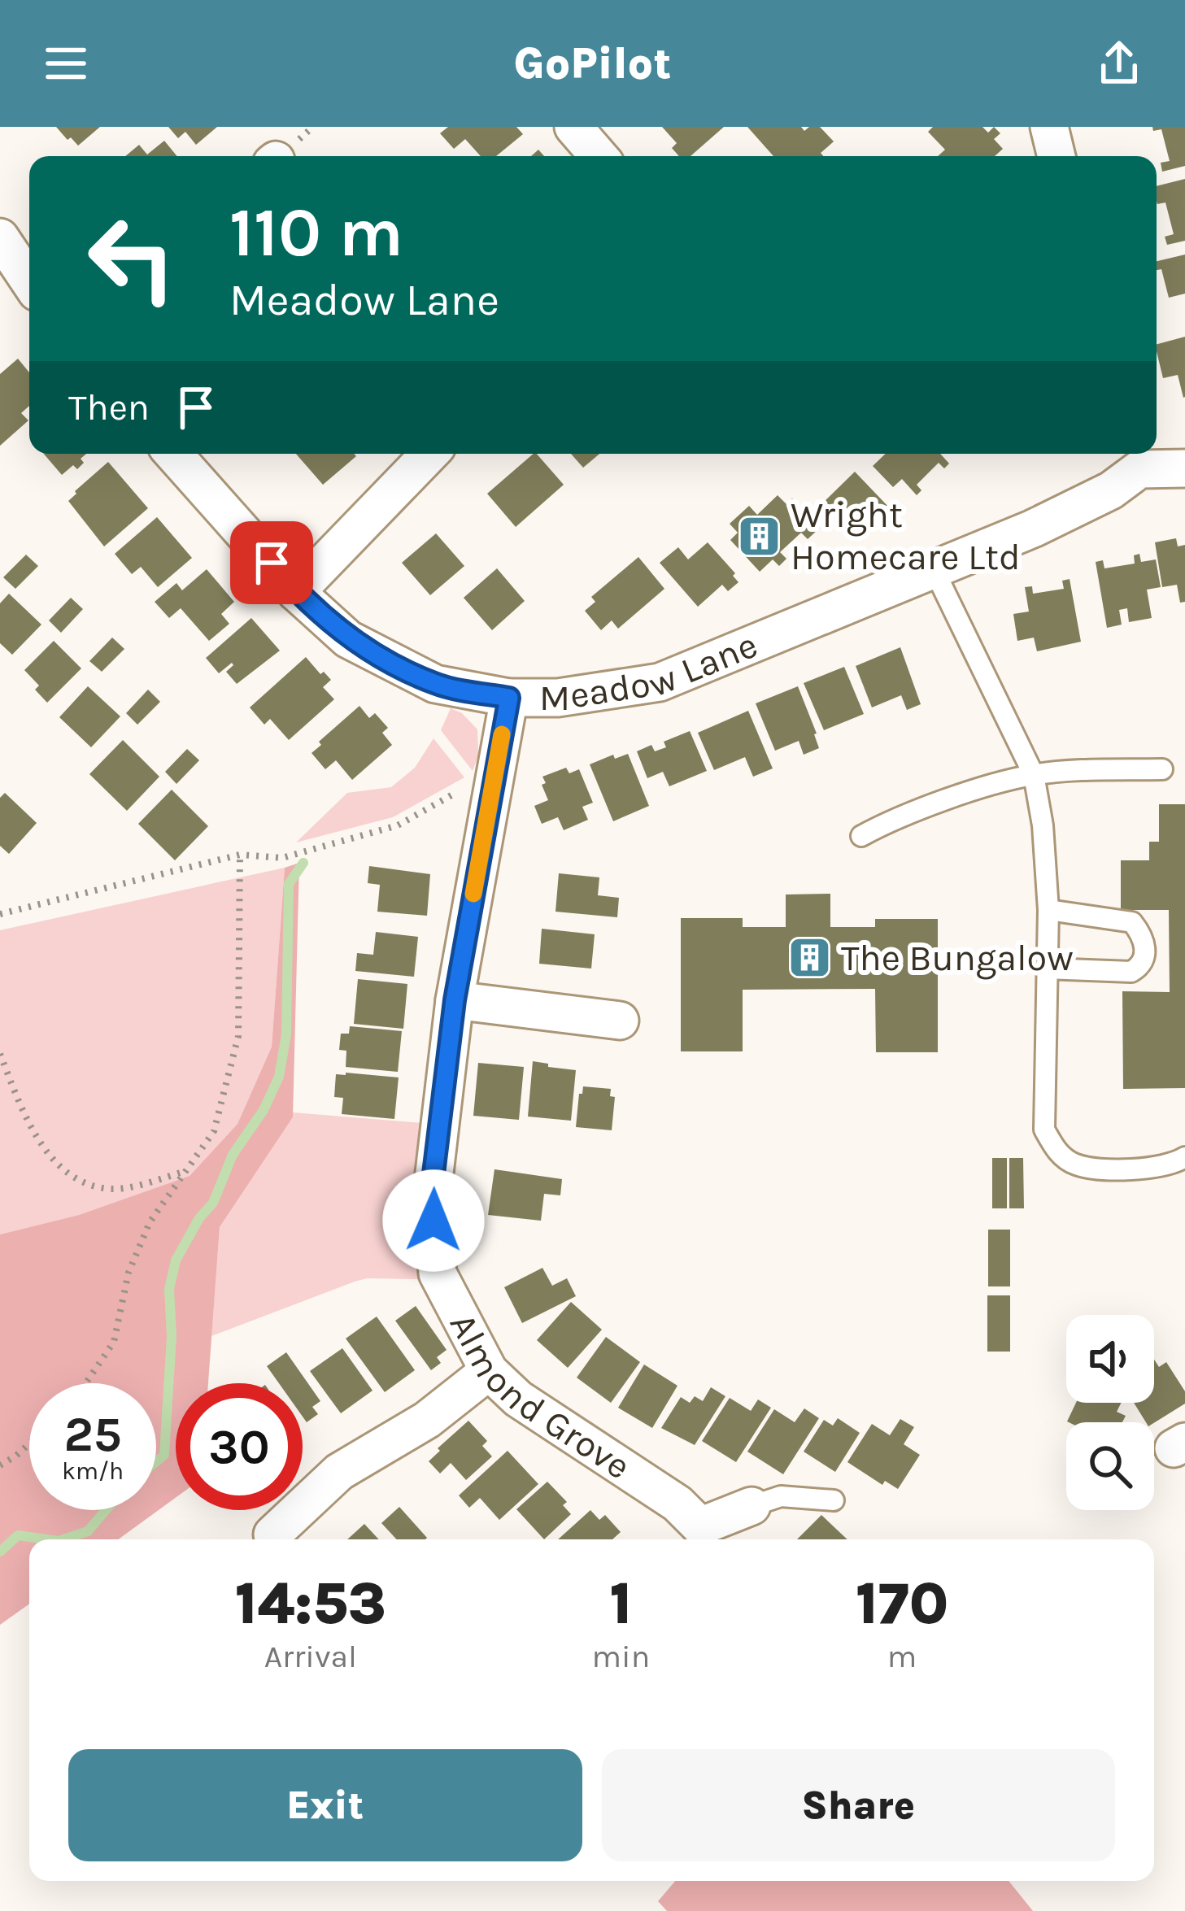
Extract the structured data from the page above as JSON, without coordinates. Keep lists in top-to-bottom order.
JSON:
{
  "streets": {
    "street": ["Meadow Lane", "Almond Grove"]
  },
  "crossings": [
    ["Meadow Lane", "Almond Grove"]
  ],
  "places": {
    "building": ["Wright Homecare Ltd", "The Bungalow"]
  },
  "page": {
    "header": "GoPilot",
    "turn": ["110 m", "Meadow Lane"],
    "then": "Then",
    "speed": "25 km/h",
    "limit": "30",
    "eta": [
      "14:53",
      "Arrival",
      "1",
      "min",
      "170",
      "m"
    ],
    "buttons": ["Exit", "Share"]
  }
}
